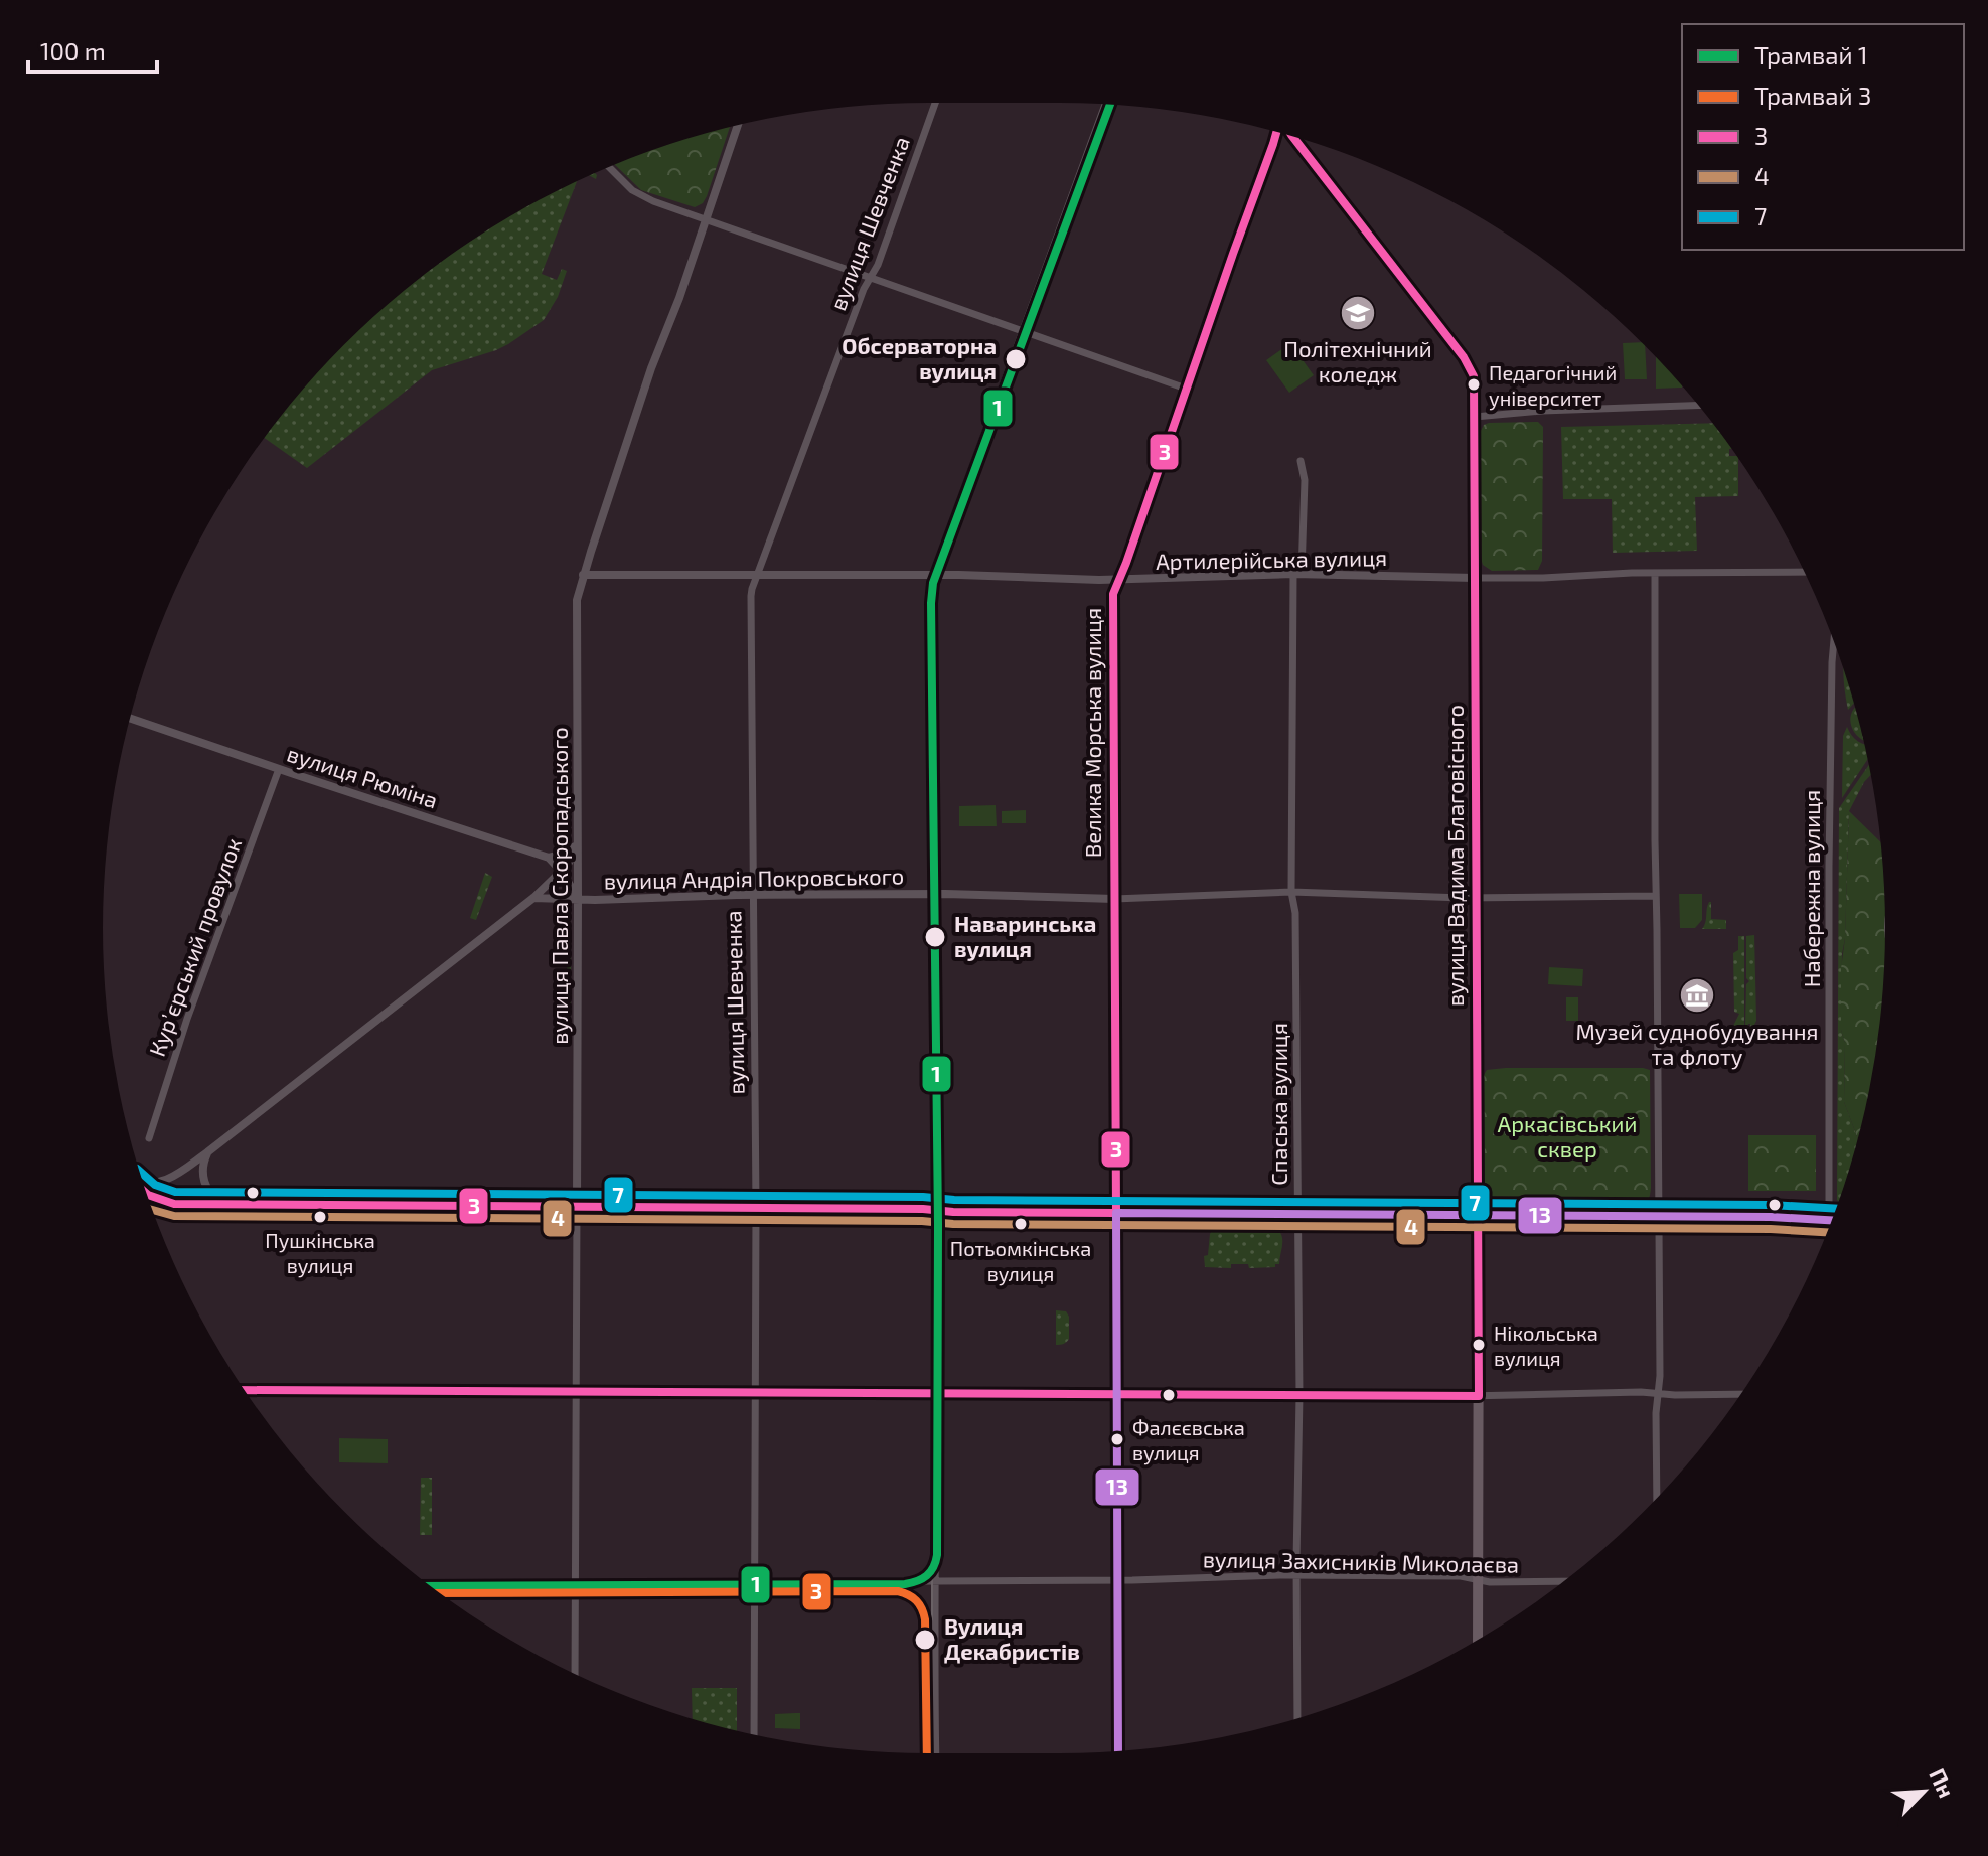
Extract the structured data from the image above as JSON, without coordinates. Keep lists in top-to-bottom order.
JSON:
{
  "streets": {
    "highway": ["Велика Морська вулиця", "вулиця Вадима Благовісного"],
    "street": [
      "вулиця Шевченка",
      "Артилерійська вулиця",
      "вулиця Рюміна",
      "вулиця Андрія Покровського",
      "вулиця Павла Скоропадського",
      "Набережна вулиця",
      "Курʼєрський провулок",
      "Спаська вулиця",
      "вулиця Захисників Миколаєва"
    ]
  },
  "crossings": [
    ["вулиця Шевченка", "Артилерійська вулиця"],
    ["вулиця Шевченка", "вулиця Андрія Покровського"],
    ["вулиця Шевченка", "вулиця Захисників Миколаєва"],
    ["Артилерійська вулиця", "Велика Морська вулиця"],
    ["Артилерійська вулиця", "вулиця Вадима Благовісного"],
    ["Артилерійська вулиця", "вулиця Павла Скоропадського"],
    ["Артилерійська вулиця", "Спаська вулиця"],
    ["Велика Морська вулиця", "вулиця Андрія Покровського"],
    ["Велика Морська вулиця", "вулиця Захисників Миколаєва"],
    ["вулиця Рюміна", "вулиця Андрія Покровського"],
    ["вулиця Рюміна", "вулиця Павла Скоропадського"],
    ["вулиця Рюміна", "Курʼєрський провулок"],
    ["вулиця Вадима Благовісного", "вулиця Андрія Покровського"],
    ["вулиця Вадима Благовісного", "вулиця Захисників Миколаєва"],
    ["вулиця Андрія Покровського", "вулиця Павла Скоропадського"],
    ["вулиця Андрія Покровського", "Спаська вулиця"],
    ["вулиця Павла Скоропадського", "вулиця Захисників Миколаєва"],
    ["Спаська вулиця", "вулиця Захисників Миколаєва"]
  ],
  "parks": ["Аркасівський сквер"],
  "places": {
    "school or university": ["Політехнічний коледж"],
    "other": [
      "Обсерваторна вулиця",
      "Педагогічний університет",
      "Наваринська вулиця",
      "Пушкінська вулиця",
      "Потьомкінська вулиця",
      "Нікольська вулиця",
      "Фалєєвська вулиця",
      "Вулиця Декабристів"
    ],
    "museum": ["Музей суднобудування та флоту"]
  },
  "lines": [
    "tram line 1",
    "transit line 3",
    "transit line 7",
    "transit line 4",
    "transit line 13",
    "tram line 3"
  ],
  "legend": [
    "Трамвай 1",
    "Трамвай 3",
    "3",
    "4",
    "7"
  ],
  "scale_bar": "100 m",
  "north": "top right"
}
